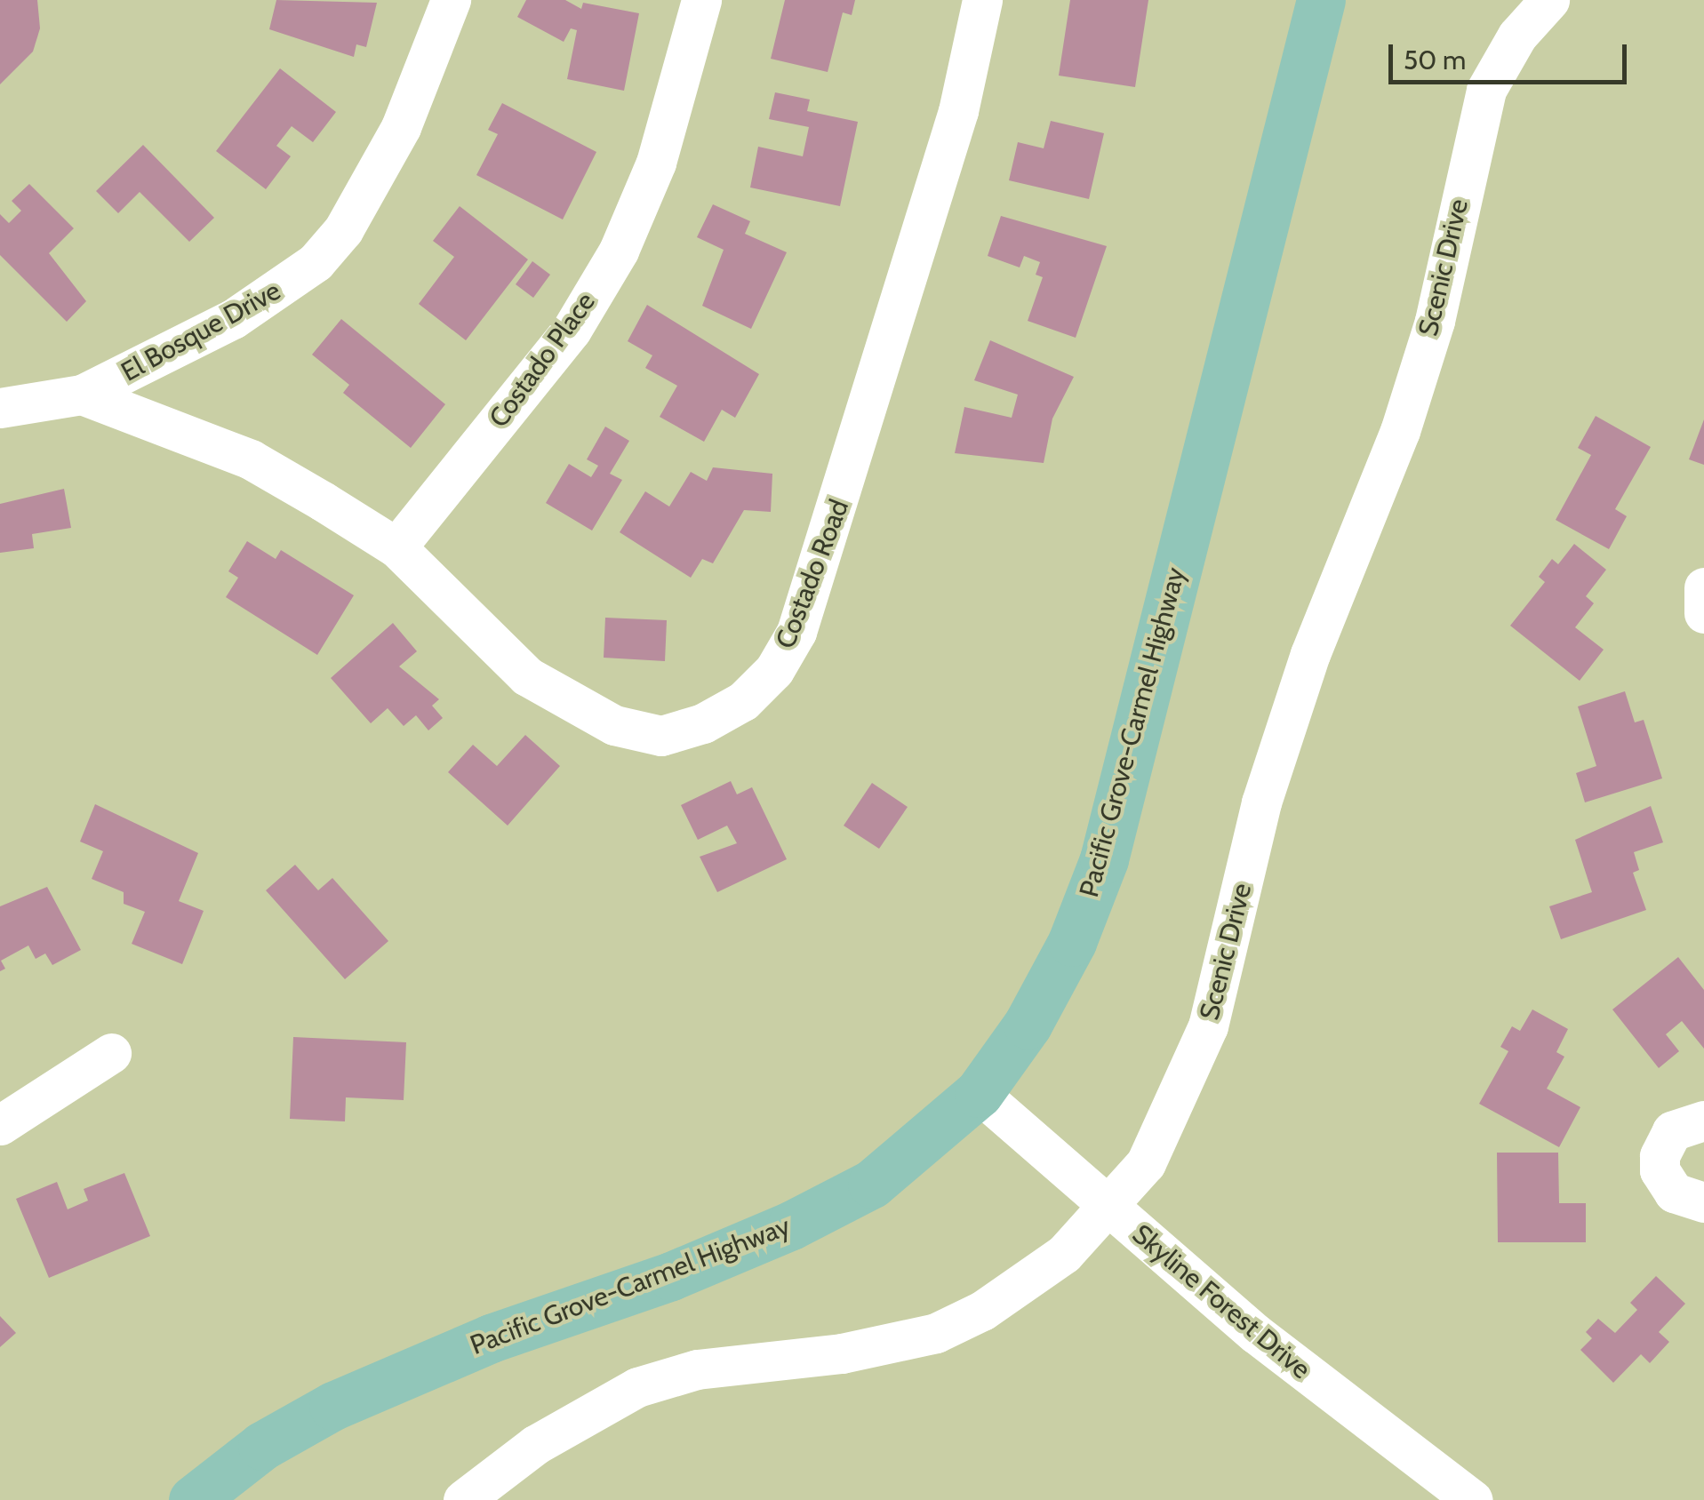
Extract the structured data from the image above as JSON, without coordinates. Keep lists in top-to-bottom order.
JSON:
{
  "streets": {
    "main road": ["Pacific Grove-Carmel Highway"],
    "street": [
      "Scenic Drive",
      "El Bosque Drive",
      "Costado Place",
      "Costado Road",
      "Skyline Forest Drive"
    ]
  },
  "crossings": [
    ["El Bosque Drive", "Costado Road"],
    ["Costado Place", "Costado Road"],
    ["Pacific Grove-Carmel Highway", "Skyline Forest Drive"]
  ],
  "scale_bar": "50 m"
}
